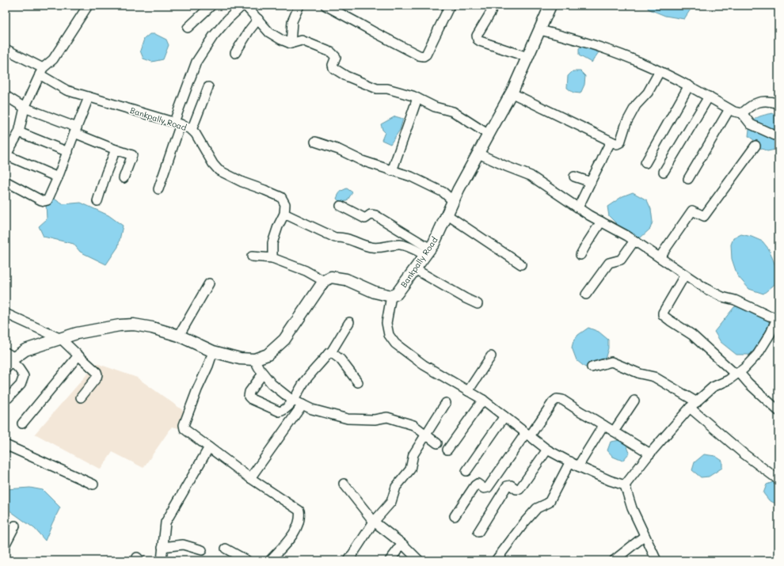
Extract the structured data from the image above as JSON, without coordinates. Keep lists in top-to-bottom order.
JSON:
{
  "streets": {
    "street": ["Bankpally Road"]
  }
}
